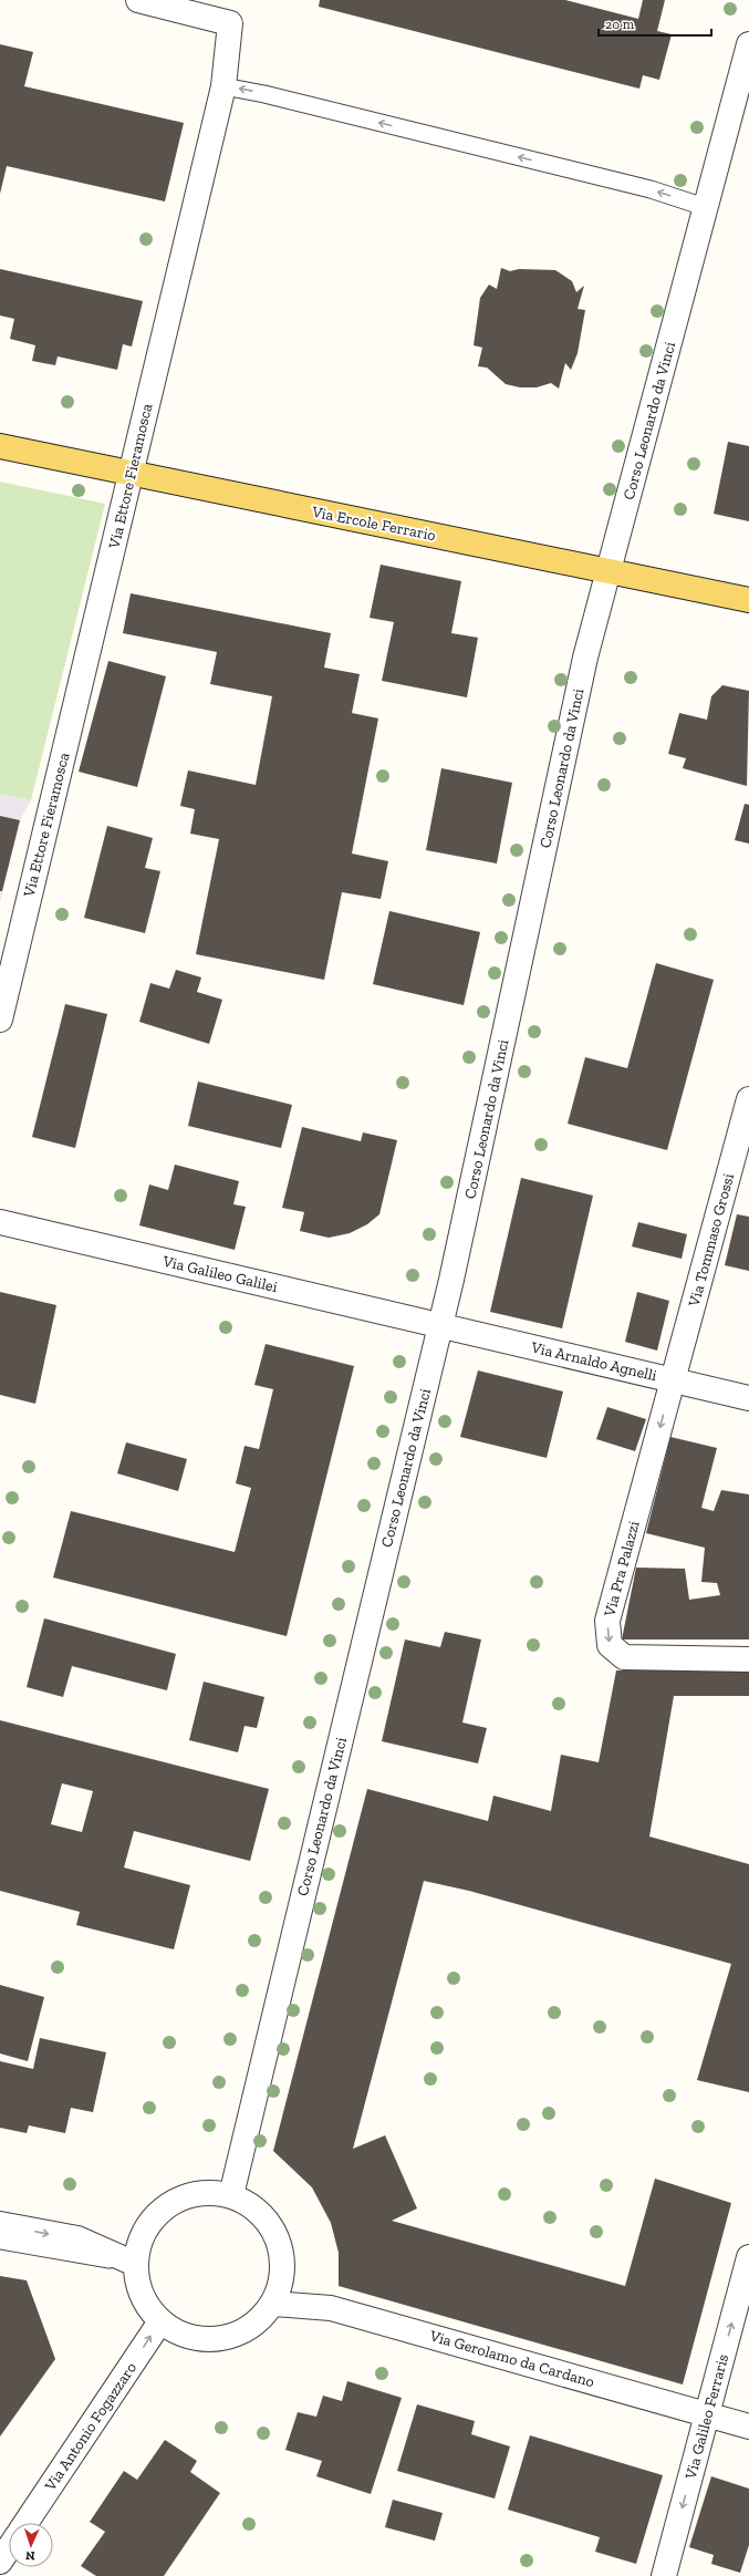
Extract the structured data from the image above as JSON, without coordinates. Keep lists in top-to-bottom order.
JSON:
{
  "streets": {
    "main road": ["Via Ercole Ferrario"],
    "street": [
      "Corso Leonardo da Vinci",
      "Via Ettore Fieramosca",
      "Via Tommaso Grossi",
      "Via Galileo Galilei",
      "Via Arnaldo Agnelli",
      "Via Pra Palazzi",
      "Via Gerolamo da Cardano",
      "Via Galileo Ferraris",
      "Via Antonio Fogazzaro"
    ]
  },
  "crossings": [
    ["Corso Leonardo da Vinci", "Via Ercole Ferrario"],
    ["Corso Leonardo da Vinci", "Via Galileo Galilei"],
    ["Corso Leonardo da Vinci", "Via Arnaldo Agnelli"],
    ["Corso Leonardo da Vinci", "Via Gerolamo da Cardano"],
    ["Corso Leonardo da Vinci", "Via Antonio Fogazzaro"],
    ["Via Ettore Fieramosca", "Via Ercole Ferrario"],
    ["Via Tommaso Grossi", "Via Arnaldo Agnelli"],
    ["Via Tommaso Grossi", "Via Pra Palazzi"],
    ["Via Galileo Galilei", "Via Arnaldo Agnelli"],
    ["Via Arnaldo Agnelli", "Via Pra Palazzi"],
    ["Via Gerolamo da Cardano", "Via Galileo Ferraris"],
    ["Via Gerolamo da Cardano", "Via Antonio Fogazzaro"]
  ],
  "one_way": ["Via Antonio Fogazzaro"],
  "scale_bar": "20 m",
  "north": "bottom"
}
